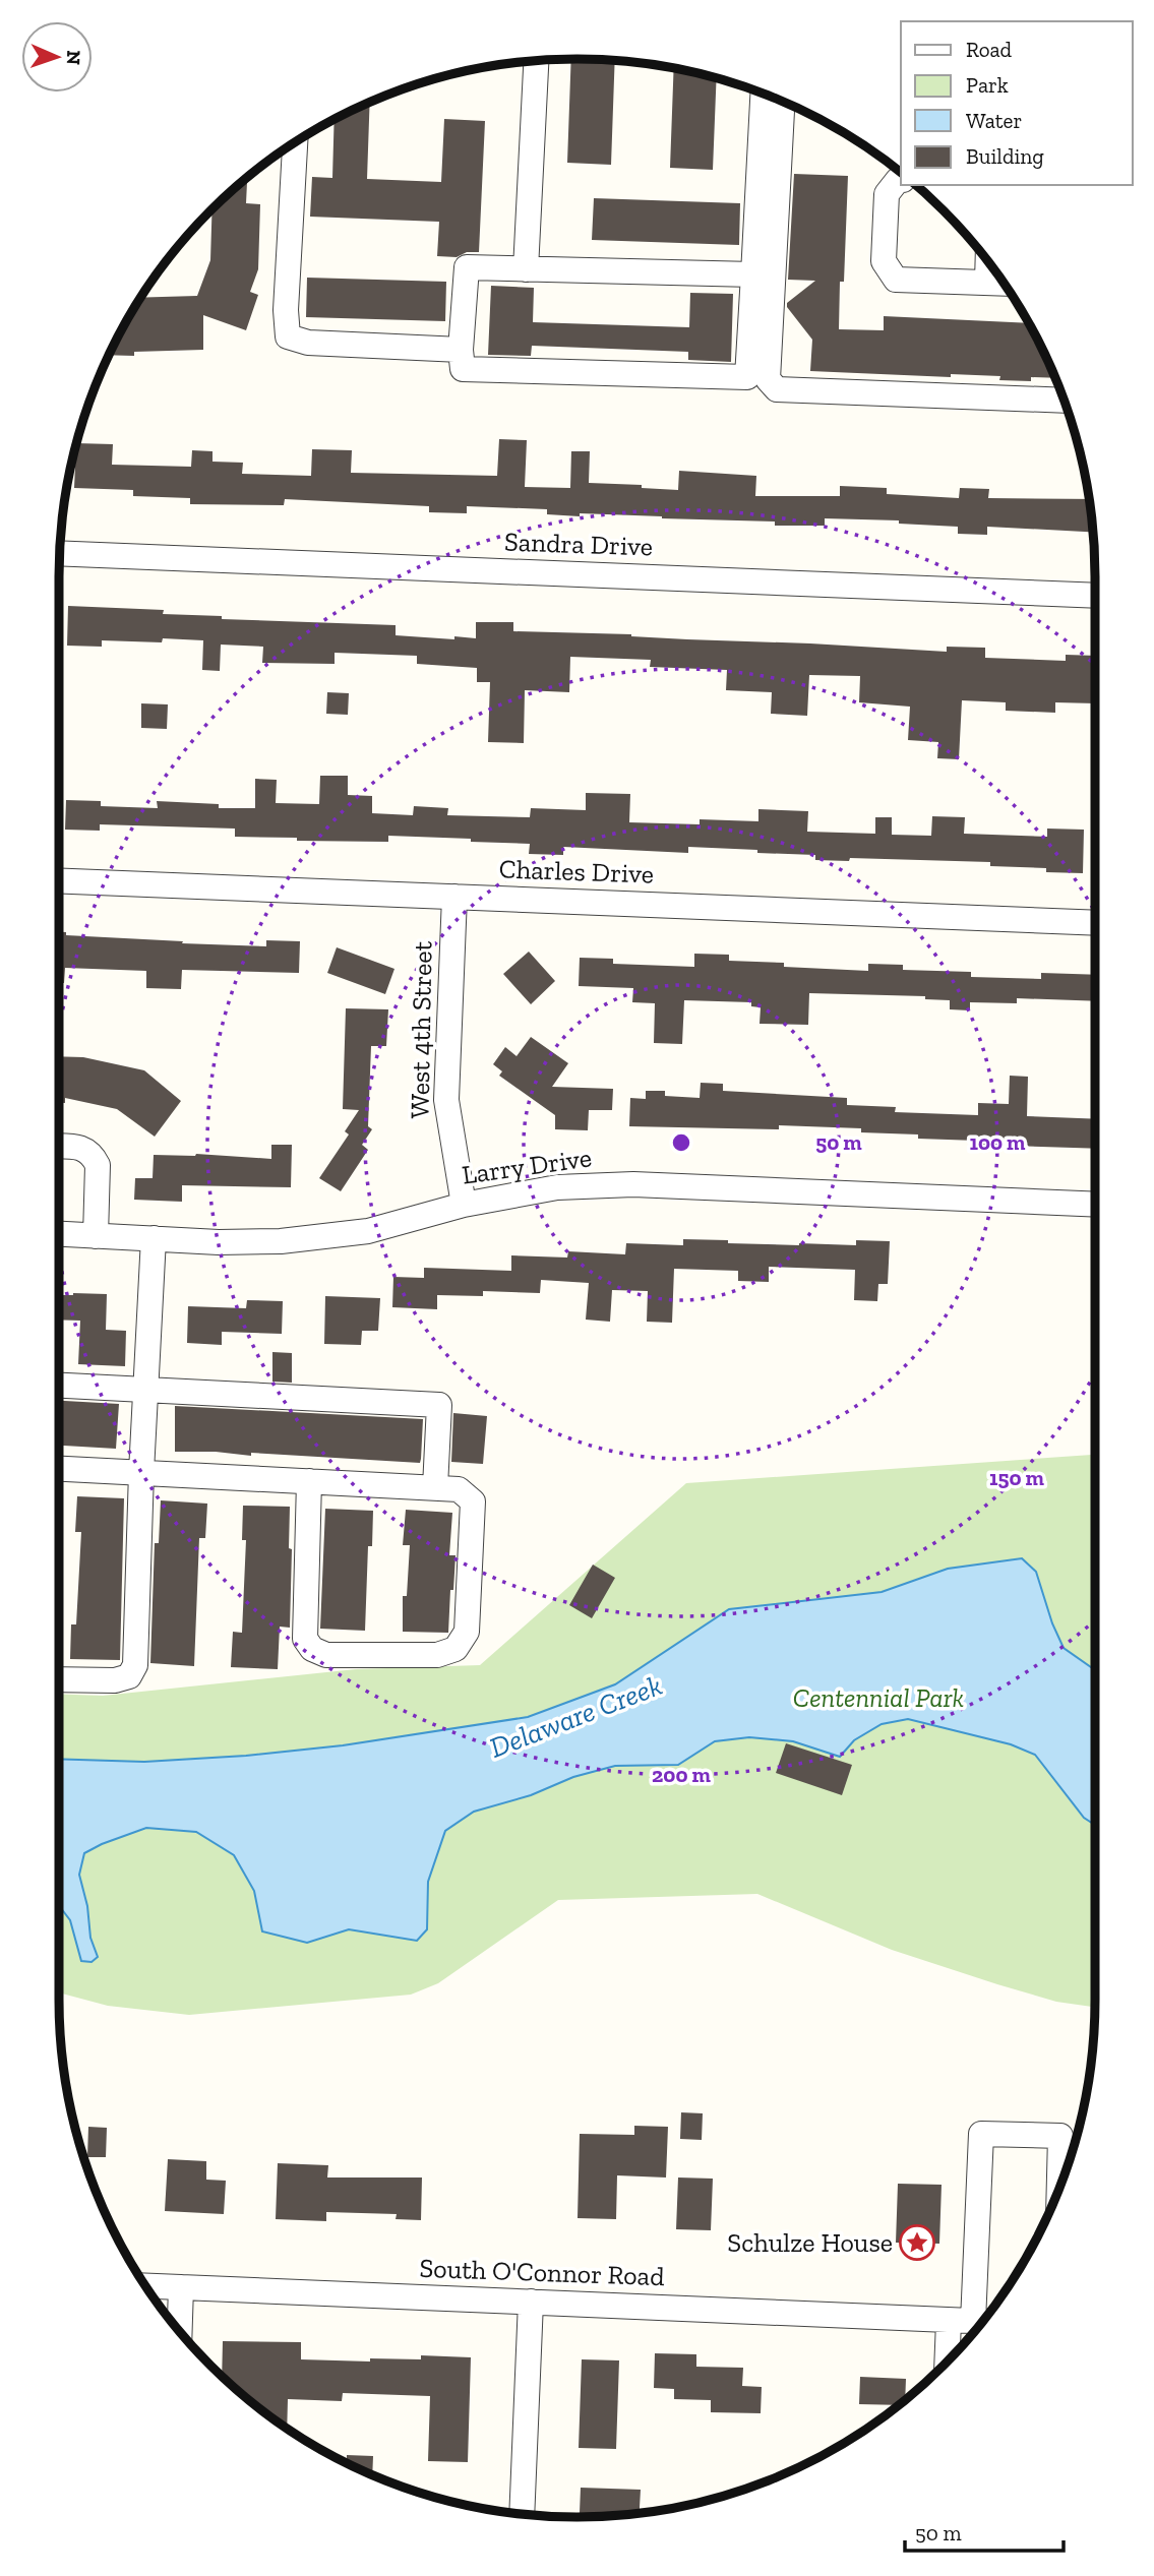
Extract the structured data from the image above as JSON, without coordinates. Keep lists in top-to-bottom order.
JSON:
{
  "streets": {
    "street": [
      "Sandra Drive",
      "Charles Drive",
      "West 4th Street",
      "Larry Drive",
      "South O'Connor Road"
    ]
  },
  "crossings": [
    ["Charles Drive", "West 4th Street"],
    ["West 4th Street", "Larry Drive"]
  ],
  "water": ["Delaware Creek"],
  "parks": ["Centennial Park"],
  "places": {
    "place": ["Schulze House"]
  },
  "legend": [
    "Road",
    "Park",
    "Water",
    "Building"
  ],
  "scale_bar": "50 m",
  "north": "right",
  "rings": [
    "50 m",
    "100 m",
    "150 m",
    "200 m"
  ]
}
